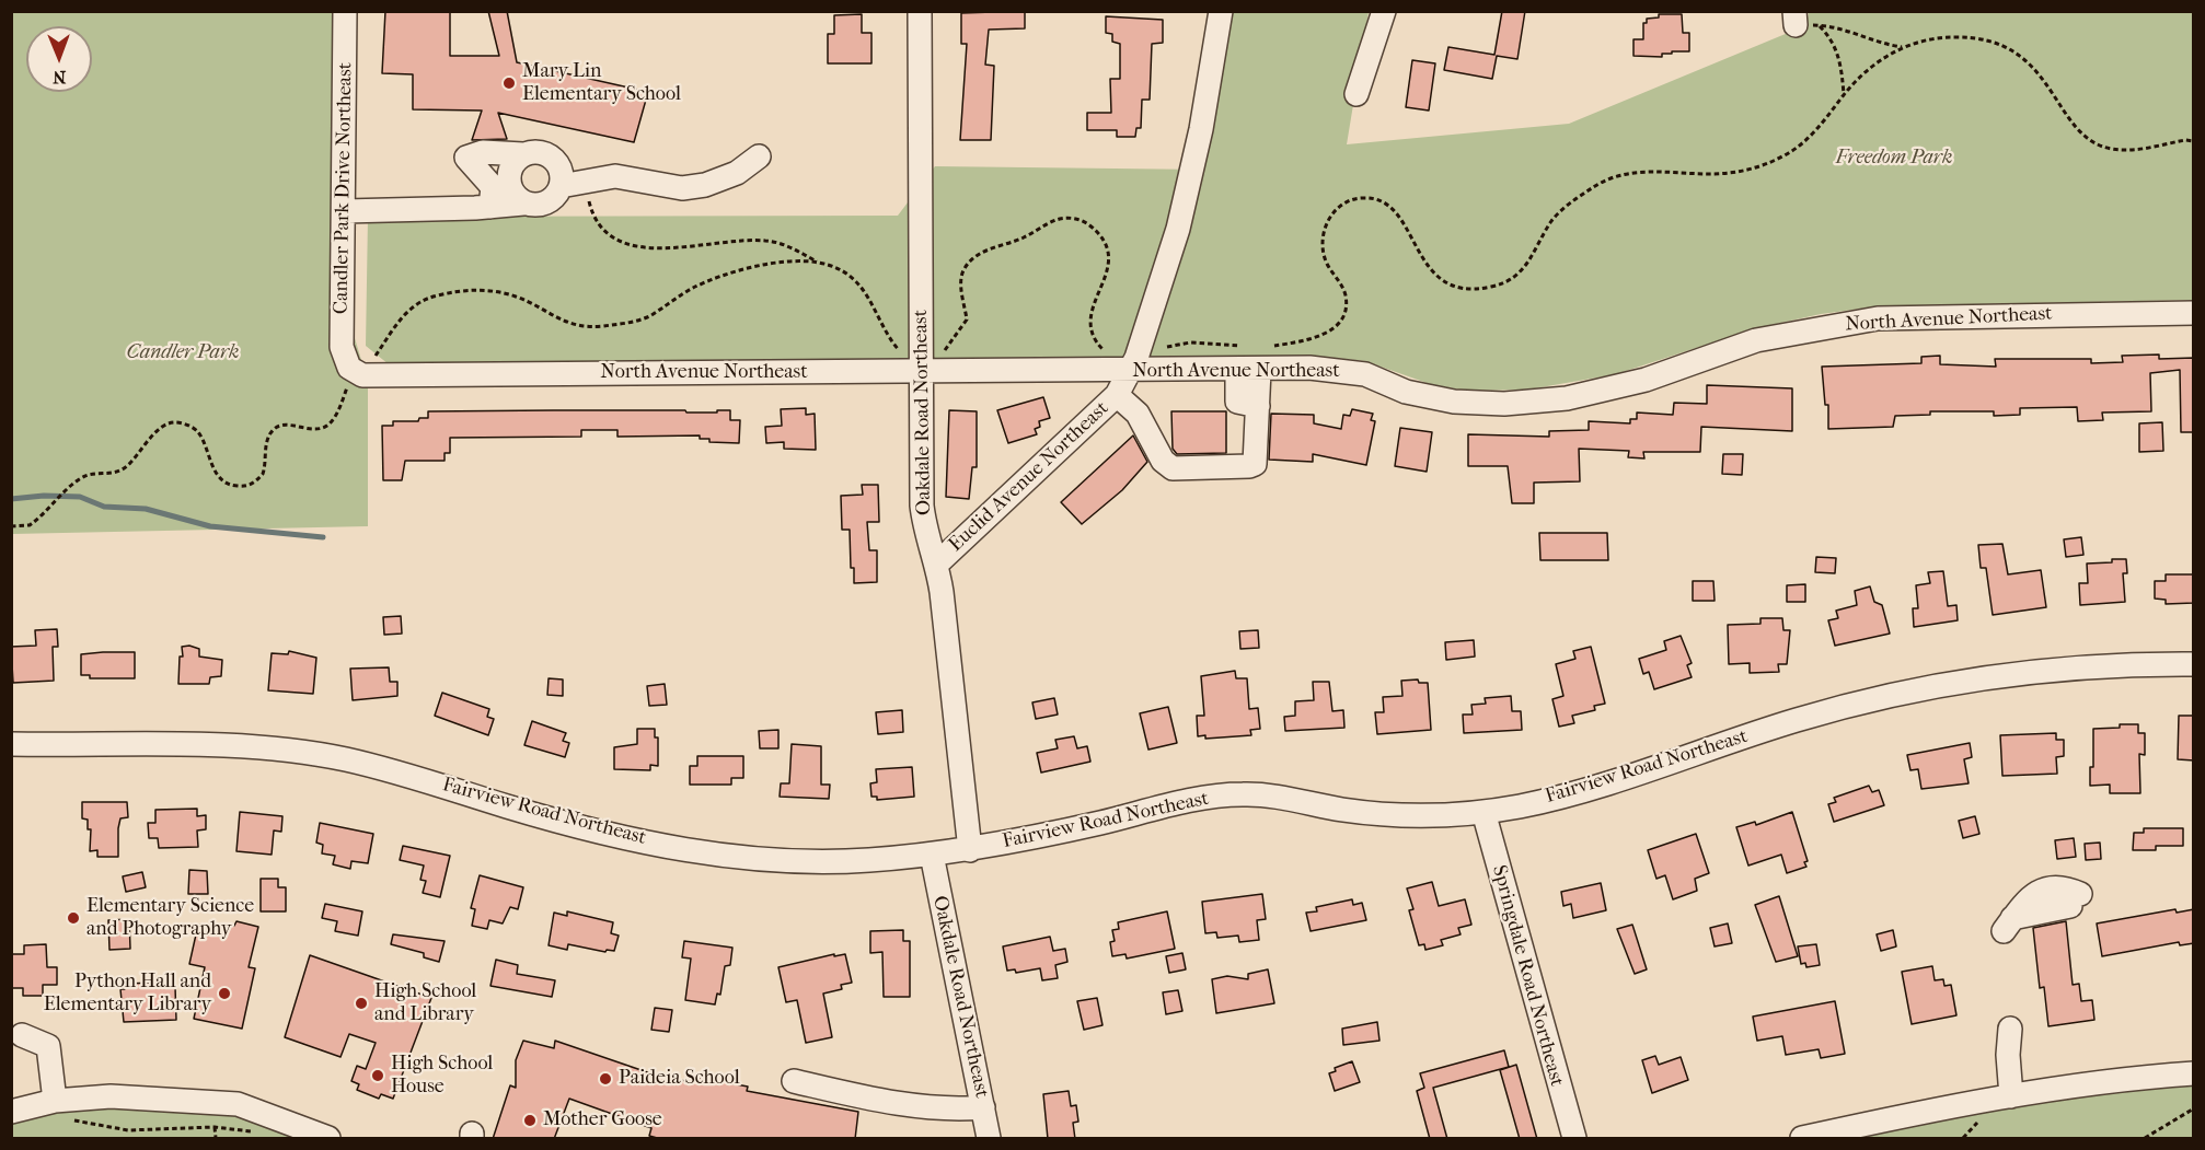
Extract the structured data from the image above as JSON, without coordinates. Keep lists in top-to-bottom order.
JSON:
{
  "streets": {
    "street": [
      "Candler Park Drive Northeast",
      "North Avenue Northeast",
      "Oakdale Road Northeast",
      "Euclid Avenue Northeast",
      "Fairview Road Northeast",
      "Springdale Road Northeast"
    ]
  },
  "crossings": [
    ["Candler Park Drive Northeast", "North Avenue Northeast"],
    ["North Avenue Northeast", "Oakdale Road Northeast"],
    ["North Avenue Northeast", "Euclid Avenue Northeast"],
    ["Oakdale Road Northeast", "Euclid Avenue Northeast"],
    ["Oakdale Road Northeast", "Fairview Road Northeast"],
    ["Fairview Road Northeast", "Springdale Road Northeast"]
  ],
  "parks": ["Freedom Park", "Candler Park"],
  "places": [
    "Mary Lin Elementary School",
    "Elementary Science and Photography",
    "Python Hall and Elementary Library",
    "High School and Library",
    "High School House",
    "Paideia School",
    "Mother Goose"
  ],
  "north": "bottom"
}
